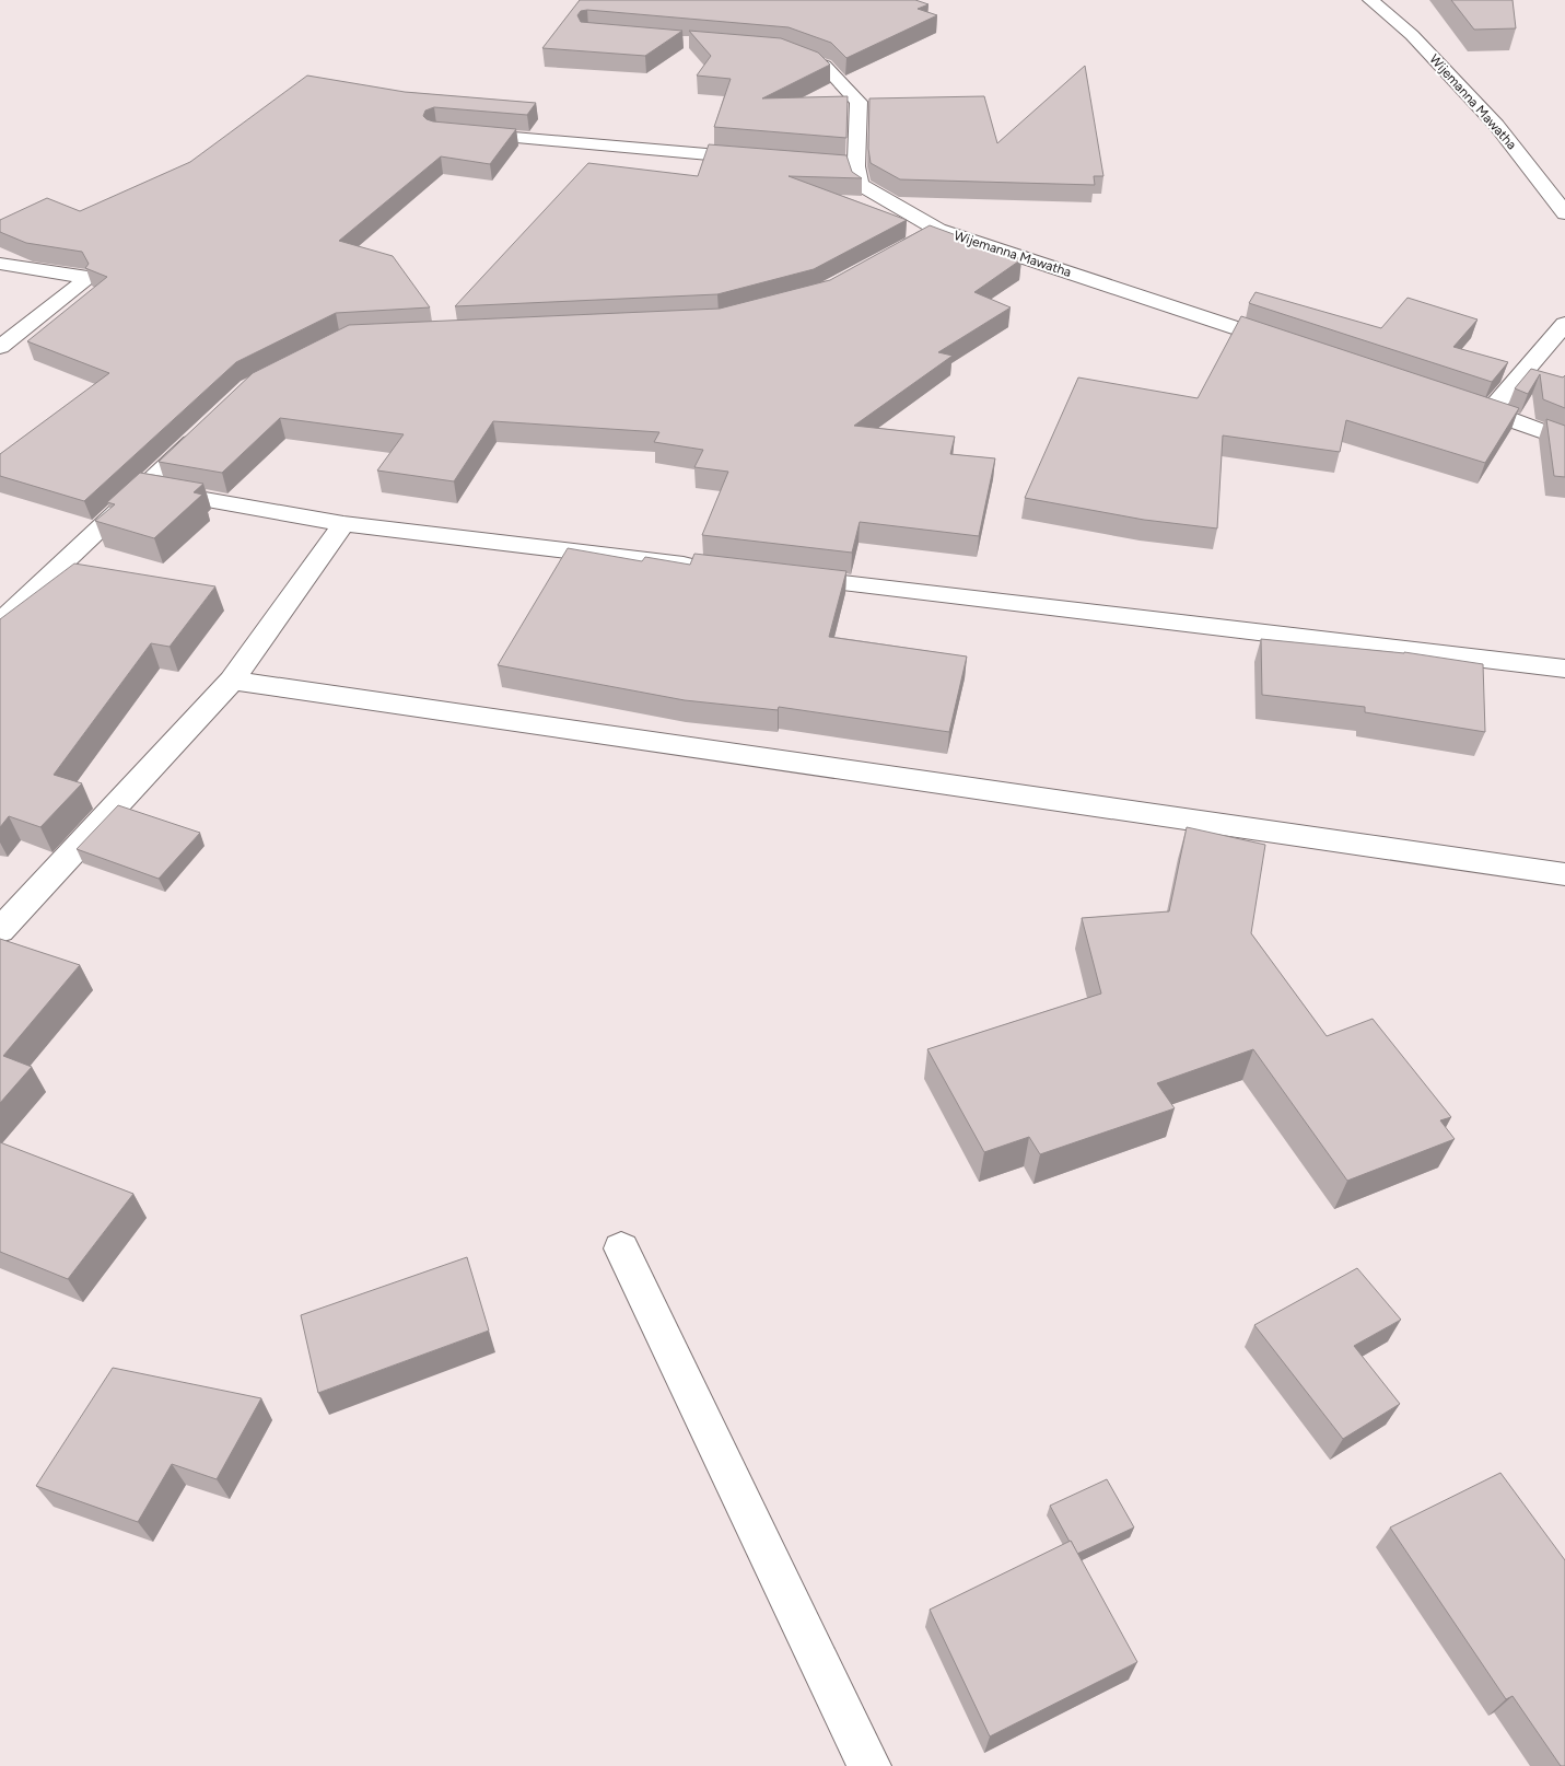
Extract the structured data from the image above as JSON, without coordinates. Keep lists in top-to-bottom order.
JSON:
{
  "streets": {
    "street": ["Wijemanna Mawatha"]
  }
}
